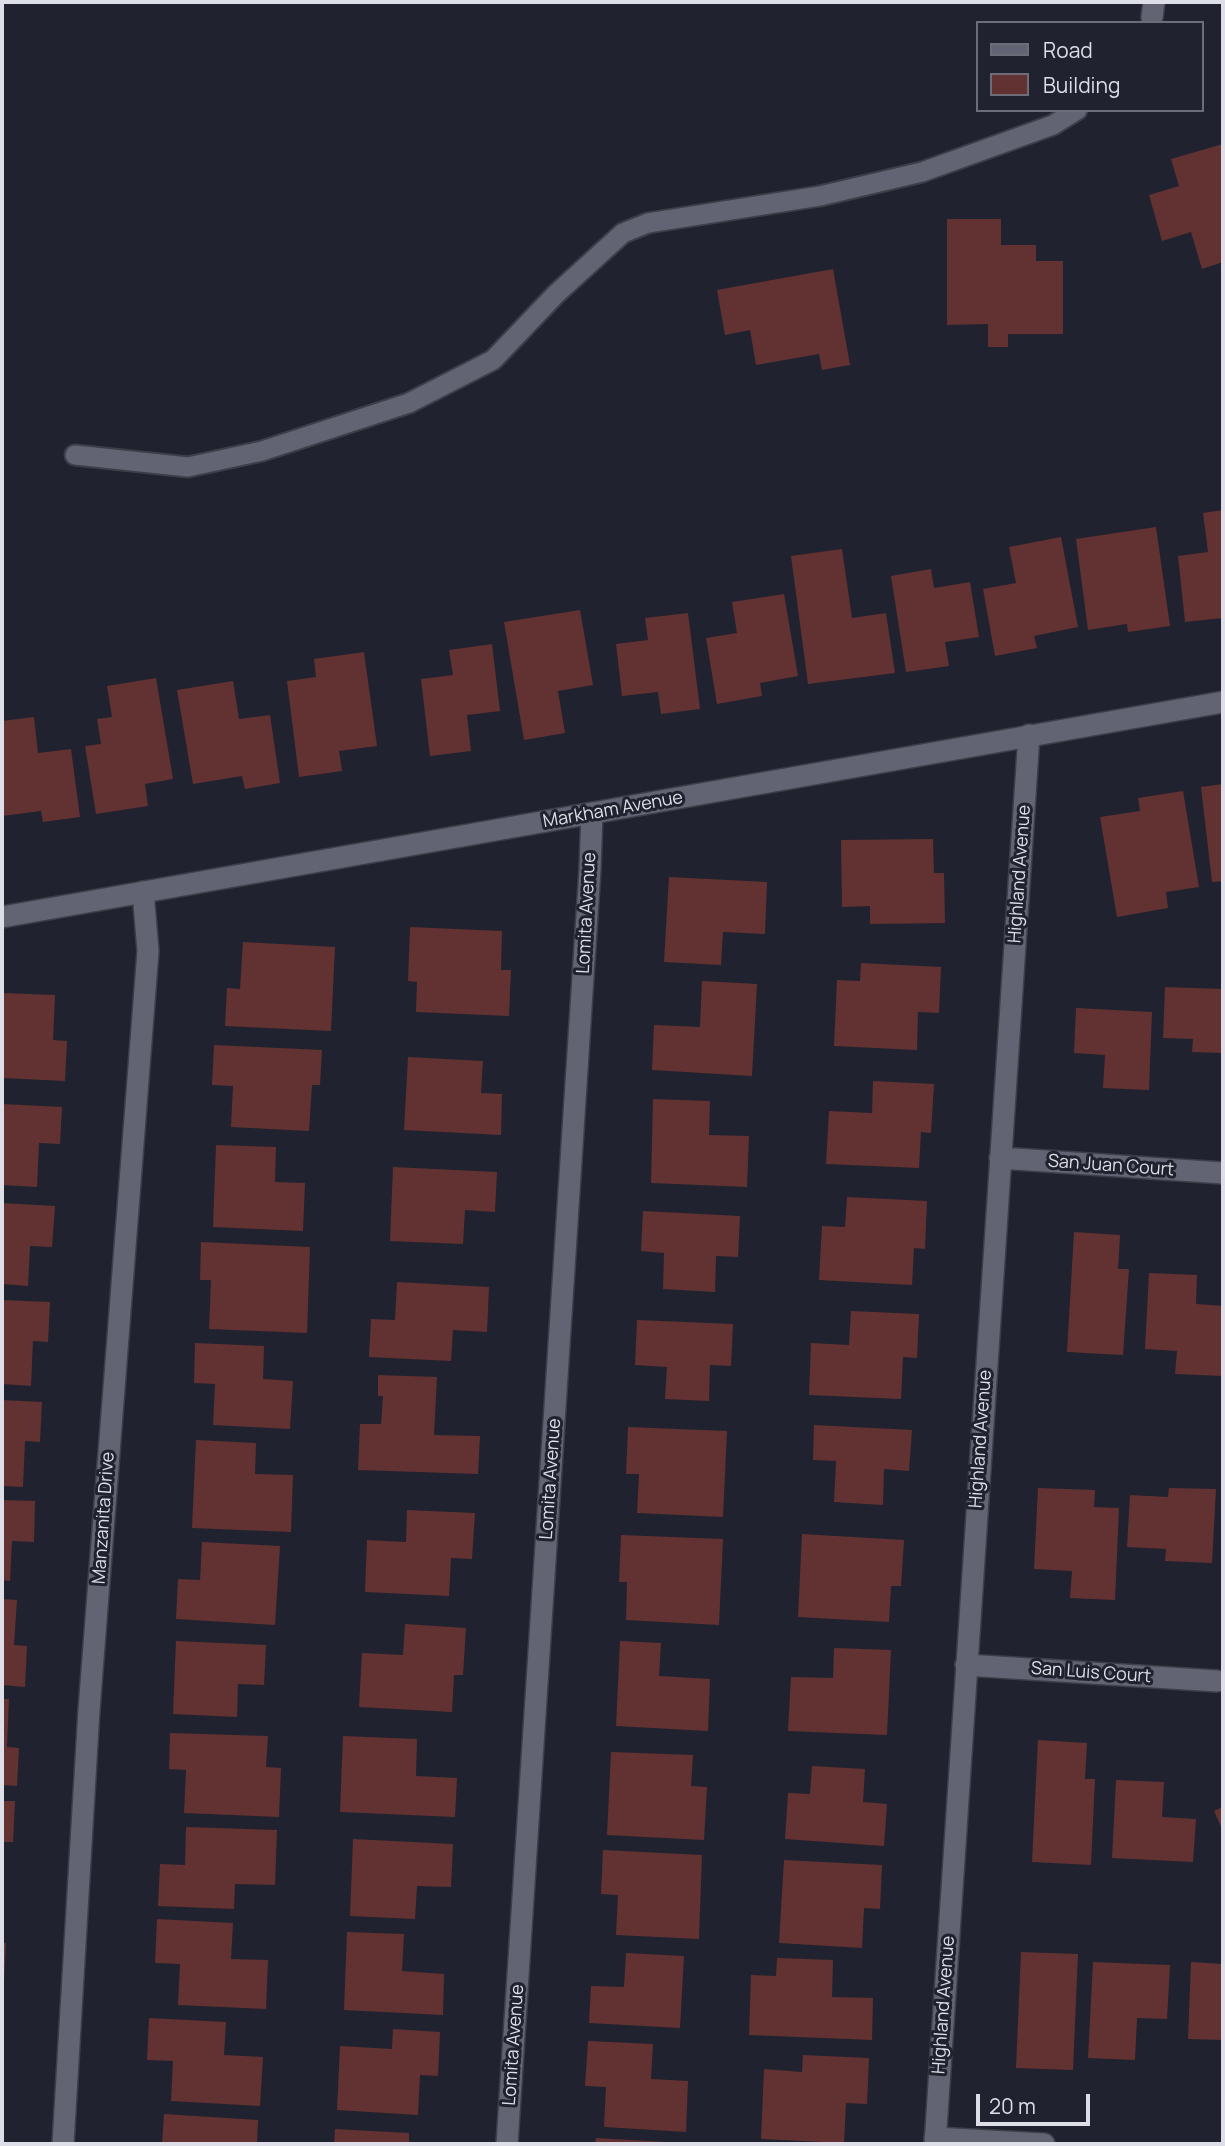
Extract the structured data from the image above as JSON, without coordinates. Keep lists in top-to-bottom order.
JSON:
{
  "streets": {
    "street": [
      "Markham Avenue",
      "Highland Avenue",
      "Lomita Avenue",
      "San Juan Court",
      "Manzanita Drive",
      "San Luis Court"
    ]
  },
  "crossings": [
    ["Markham Avenue", "Highland Avenue"],
    ["Markham Avenue", "Lomita Avenue"],
    ["Markham Avenue", "Manzanita Drive"],
    ["Highland Avenue", "San Juan Court"],
    ["Highland Avenue", "San Luis Court"]
  ],
  "legend": ["Road", "Building"],
  "scale_bar": "20 m"
}
